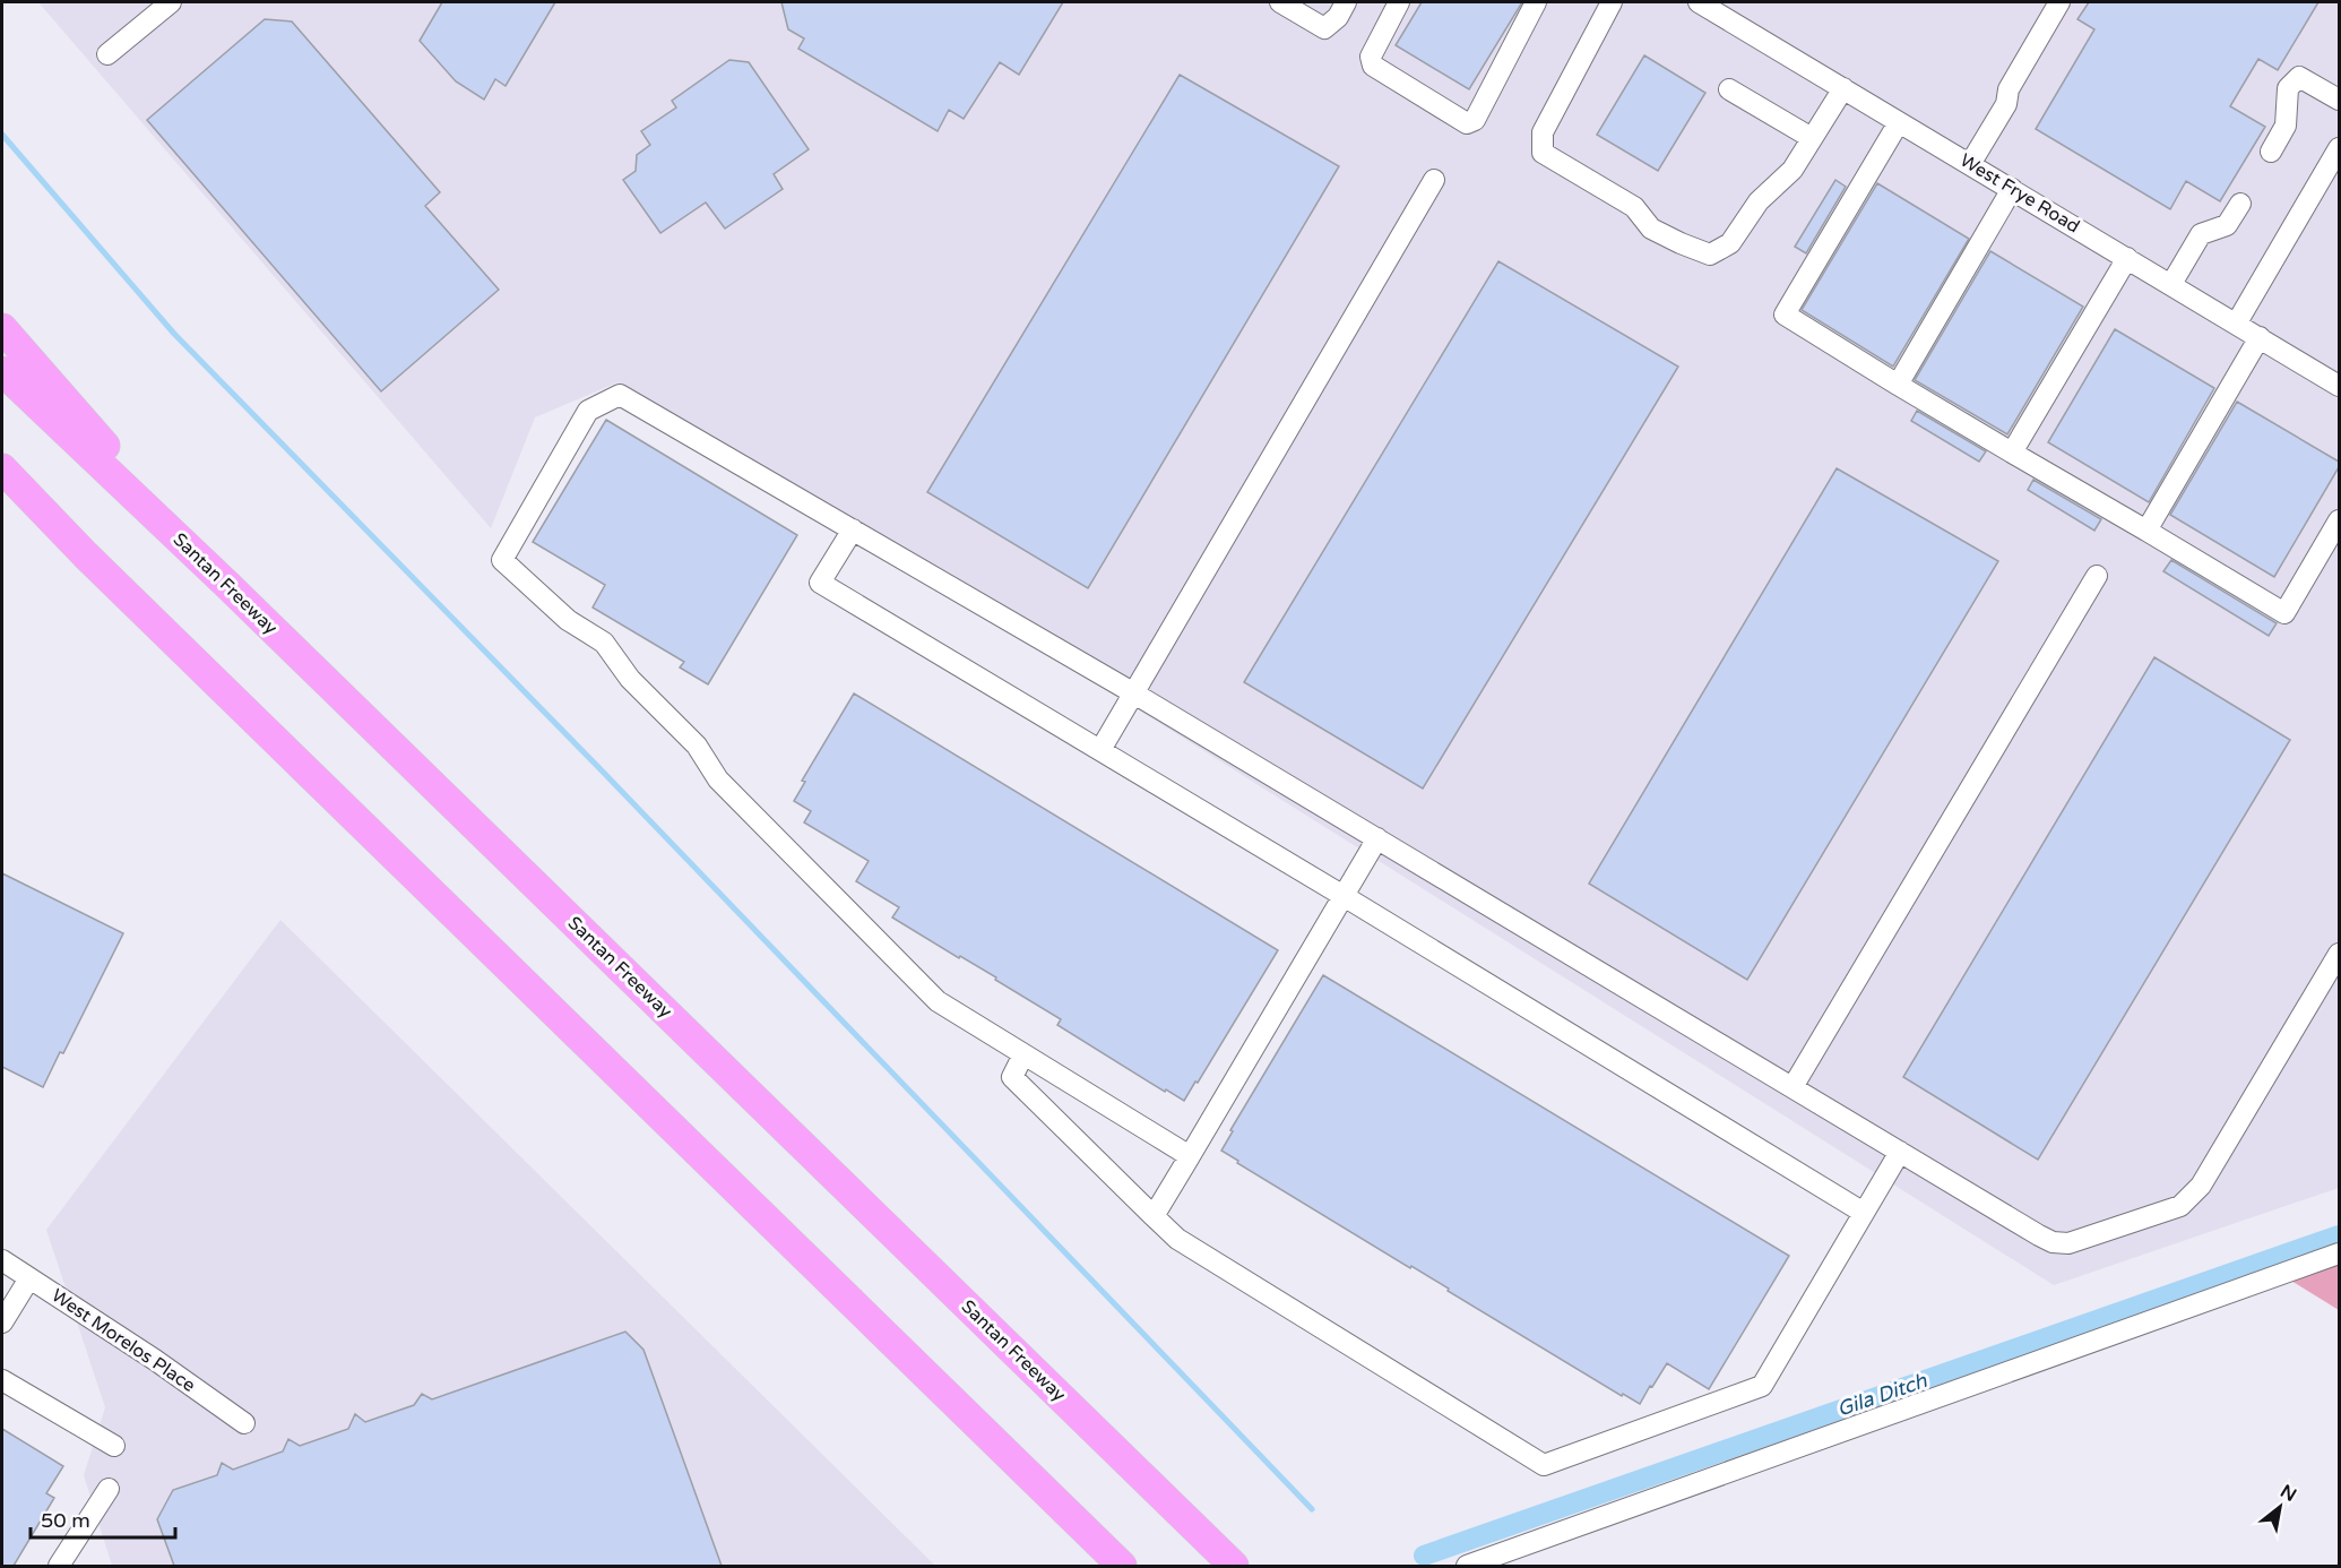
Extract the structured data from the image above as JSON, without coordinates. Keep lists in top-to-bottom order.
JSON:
{
  "streets": {
    "highway": ["Santan Freeway"],
    "street": ["West Frye Road", "West Morelos Place"]
  },
  "water": ["Gila Ditch"],
  "scale_bar": "50 m",
  "north": "top right"
}
